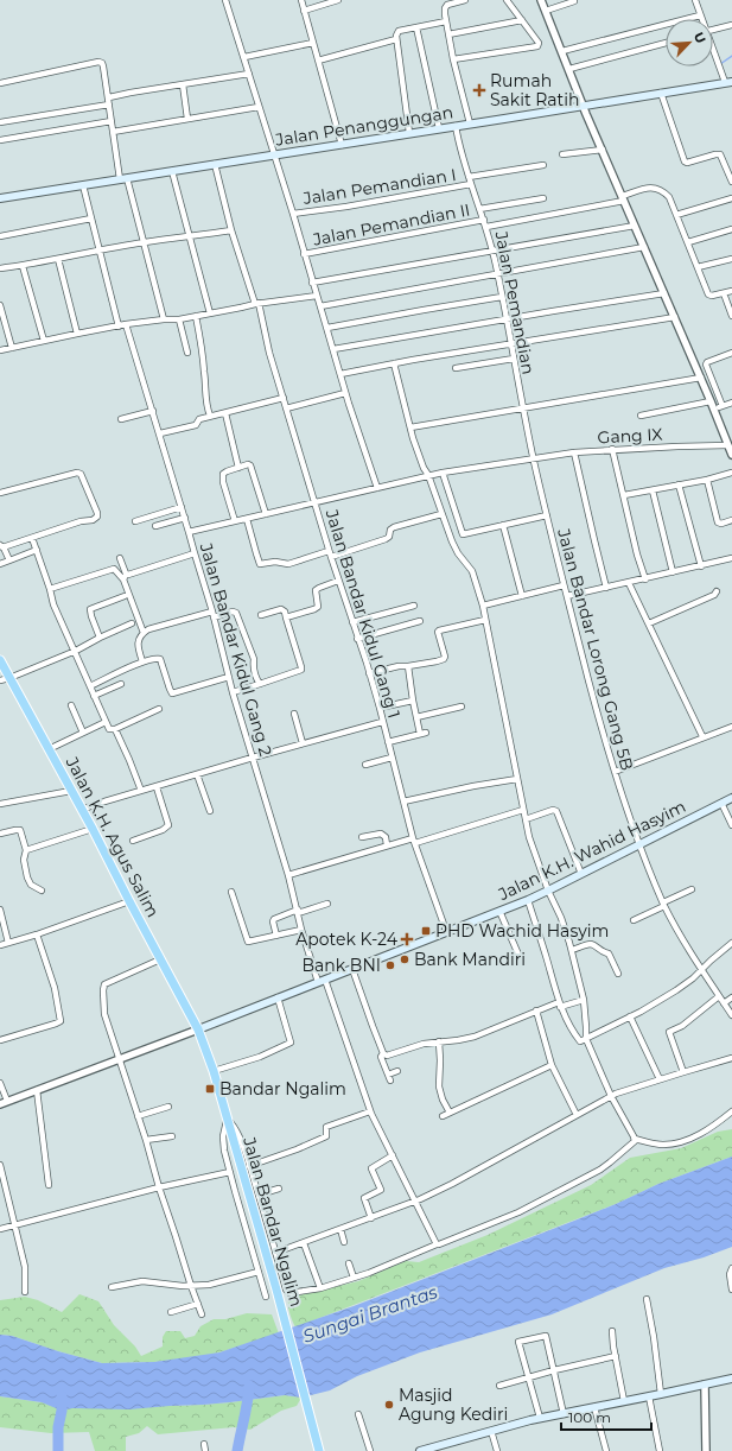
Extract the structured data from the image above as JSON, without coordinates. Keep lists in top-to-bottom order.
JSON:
{
  "streets": {
    "highway": ["Jalan K.H. Agus Salim", "Jalan Bandar Ngalim"],
    "main road": ["Jalan Penanggungan", "Jalan K.H. Wahid Hasyim"],
    "street": [
      "Jalan Pemandian I",
      "Jalan Pemandian II",
      "Jalan Pemandian",
      "Gang IX",
      "Jalan Bandar Kidul Gang 1",
      "Jalan Bandar Kidul Gang 2",
      "Jalan Bandar Lorong Gang 5B"
    ]
  },
  "crossings": [
    ["Jalan Penanggungan", "Jalan Pemandian"],
    ["Jalan Penanggungan", "Jalan Bandar Kidul Gang 1"],
    ["Jalan Pemandian I", "Jalan Pemandian"],
    ["Jalan Pemandian II", "Jalan Pemandian"],
    ["Jalan Pemandian", "Gang IX"],
    ["Jalan Pemandian", "Jalan Bandar Lorong Gang 5B"],
    ["Gang IX", "Jalan Bandar Kidul Gang 1"],
    ["Gang IX", "Jalan Bandar Kidul Gang 2"],
    ["Gang IX", "Jalan Bandar Lorong Gang 5B"],
    ["Jalan Bandar Kidul Gang 1", "Jalan K.H. Wahid Hasyim"],
    ["Jalan Bandar Kidul Gang 2", "Jalan K.H. Wahid Hasyim"],
    ["Jalan Bandar Lorong Gang 5B", "Jalan K.H. Wahid Hasyim"],
    ["Jalan K.H. Agus Salim", "Jalan K.H. Wahid Hasyim"],
    ["Jalan K.H. Agus Salim", "Jalan Bandar Ngalim"],
    ["Jalan K.H. Wahid Hasyim", "Jalan Bandar Ngalim"]
  ],
  "water": ["Sungai Brantas"],
  "places": {
    "health": ["Rumah Sakit Ratih", "Apotek K-24"],
    "transit": ["PHD Wachid Hasyim", "Bandar Ngalim"],
    "other": ["Bank Mandiri", "Bank BNI", "Masjid Agung Kediri"]
  },
  "scale_bar": "100 m",
  "north": "top right"
}
